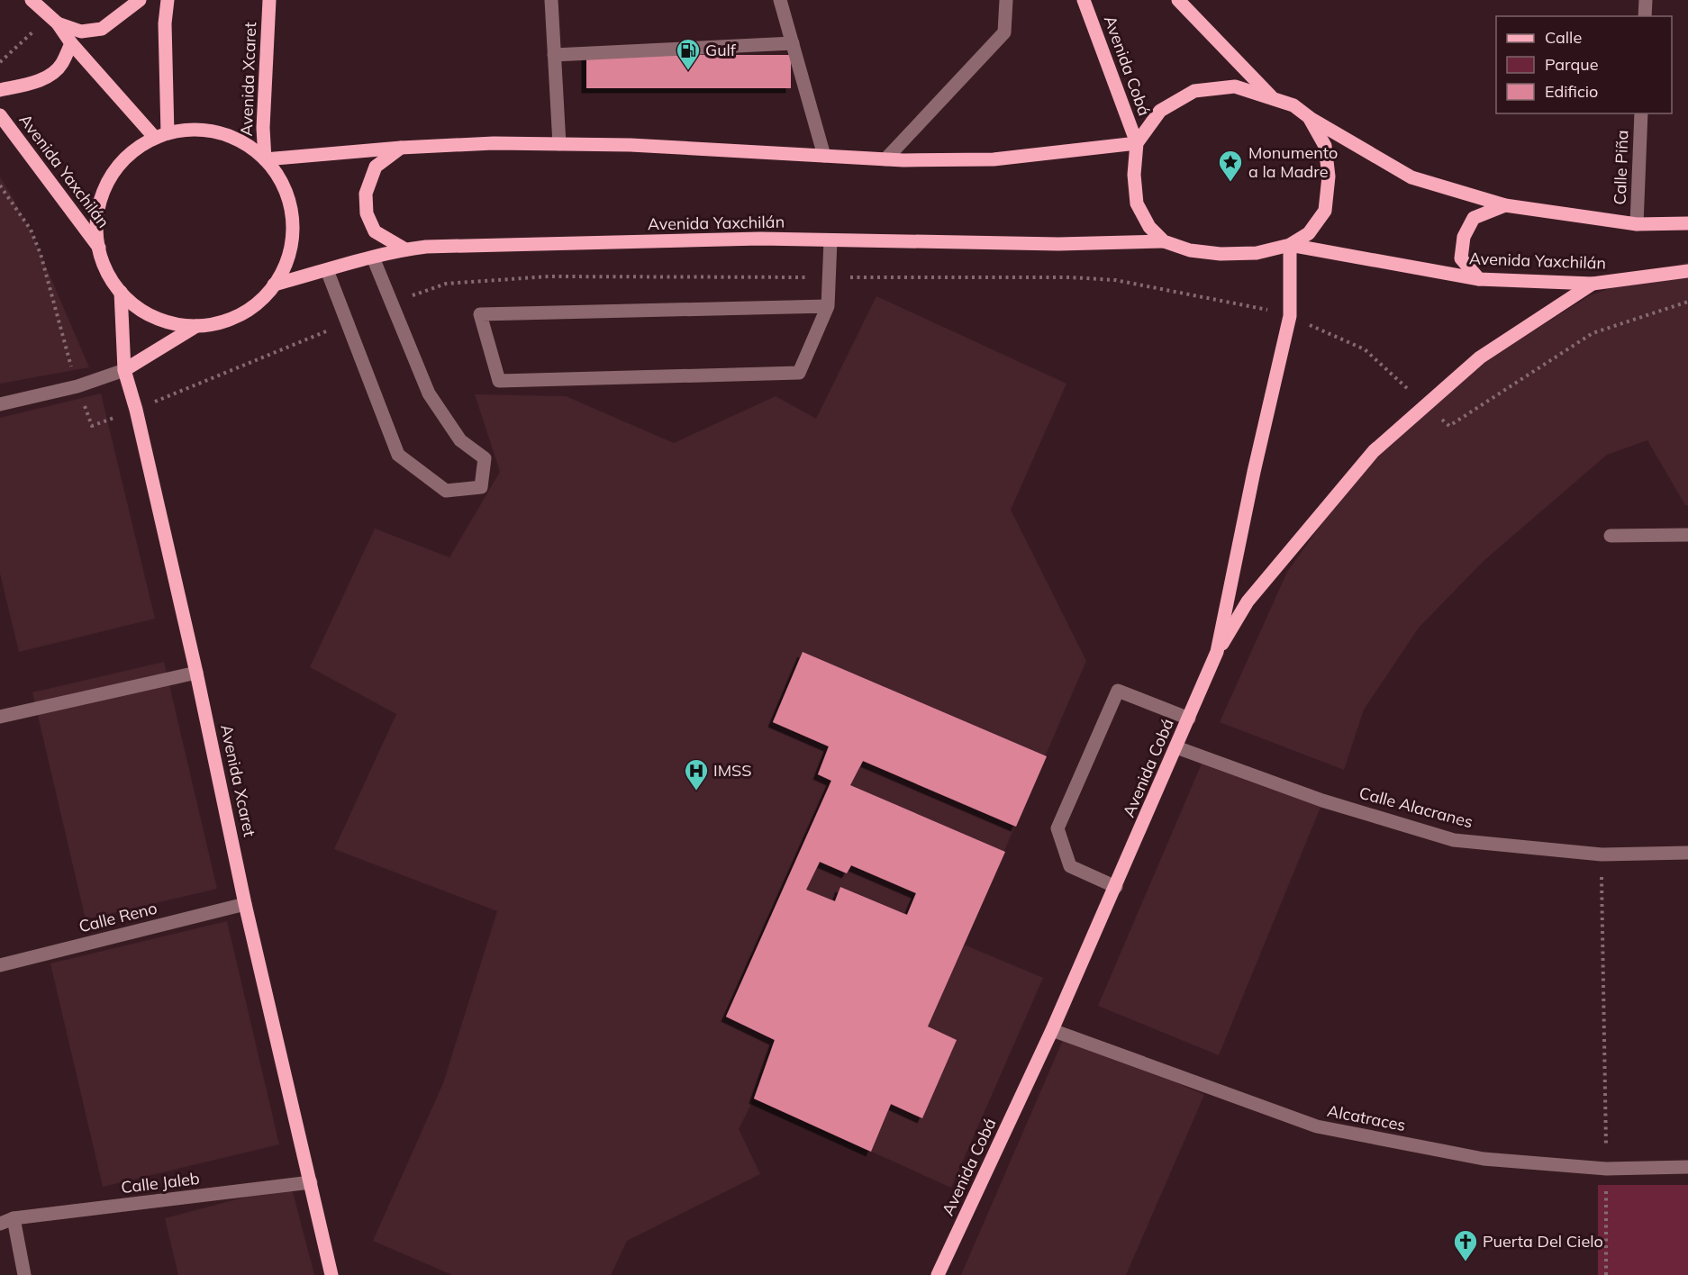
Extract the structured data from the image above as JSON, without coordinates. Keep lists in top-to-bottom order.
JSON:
{
  "streets": {
    "main road": ["Avenida Cobá", "Avenida Xcaret", "Avenida Yaxchilán"],
    "street": [
      "Calle Piña",
      "Calle Alacranes",
      "Calle Reno",
      "Alcatraces",
      "Calle Jaleb"
    ]
  },
  "crossings": [
    ["Avenida Cobá", "Avenida Yaxchilán"],
    ["Avenida Cobá", "Calle Alacranes"],
    ["Avenida Cobá", "Alcatraces"],
    ["Avenida Xcaret", "Calle Reno"],
    ["Avenida Xcaret", "Calle Jaleb"]
  ],
  "places": {
    "fuel station": ["Gulf"],
    "place": ["Monumento a la Madre"],
    "hospital": ["IMSS"],
    "church": ["Puerta Del Cielo"]
  },
  "legend": ["Calle", "Parque", "Edificio"]
}
